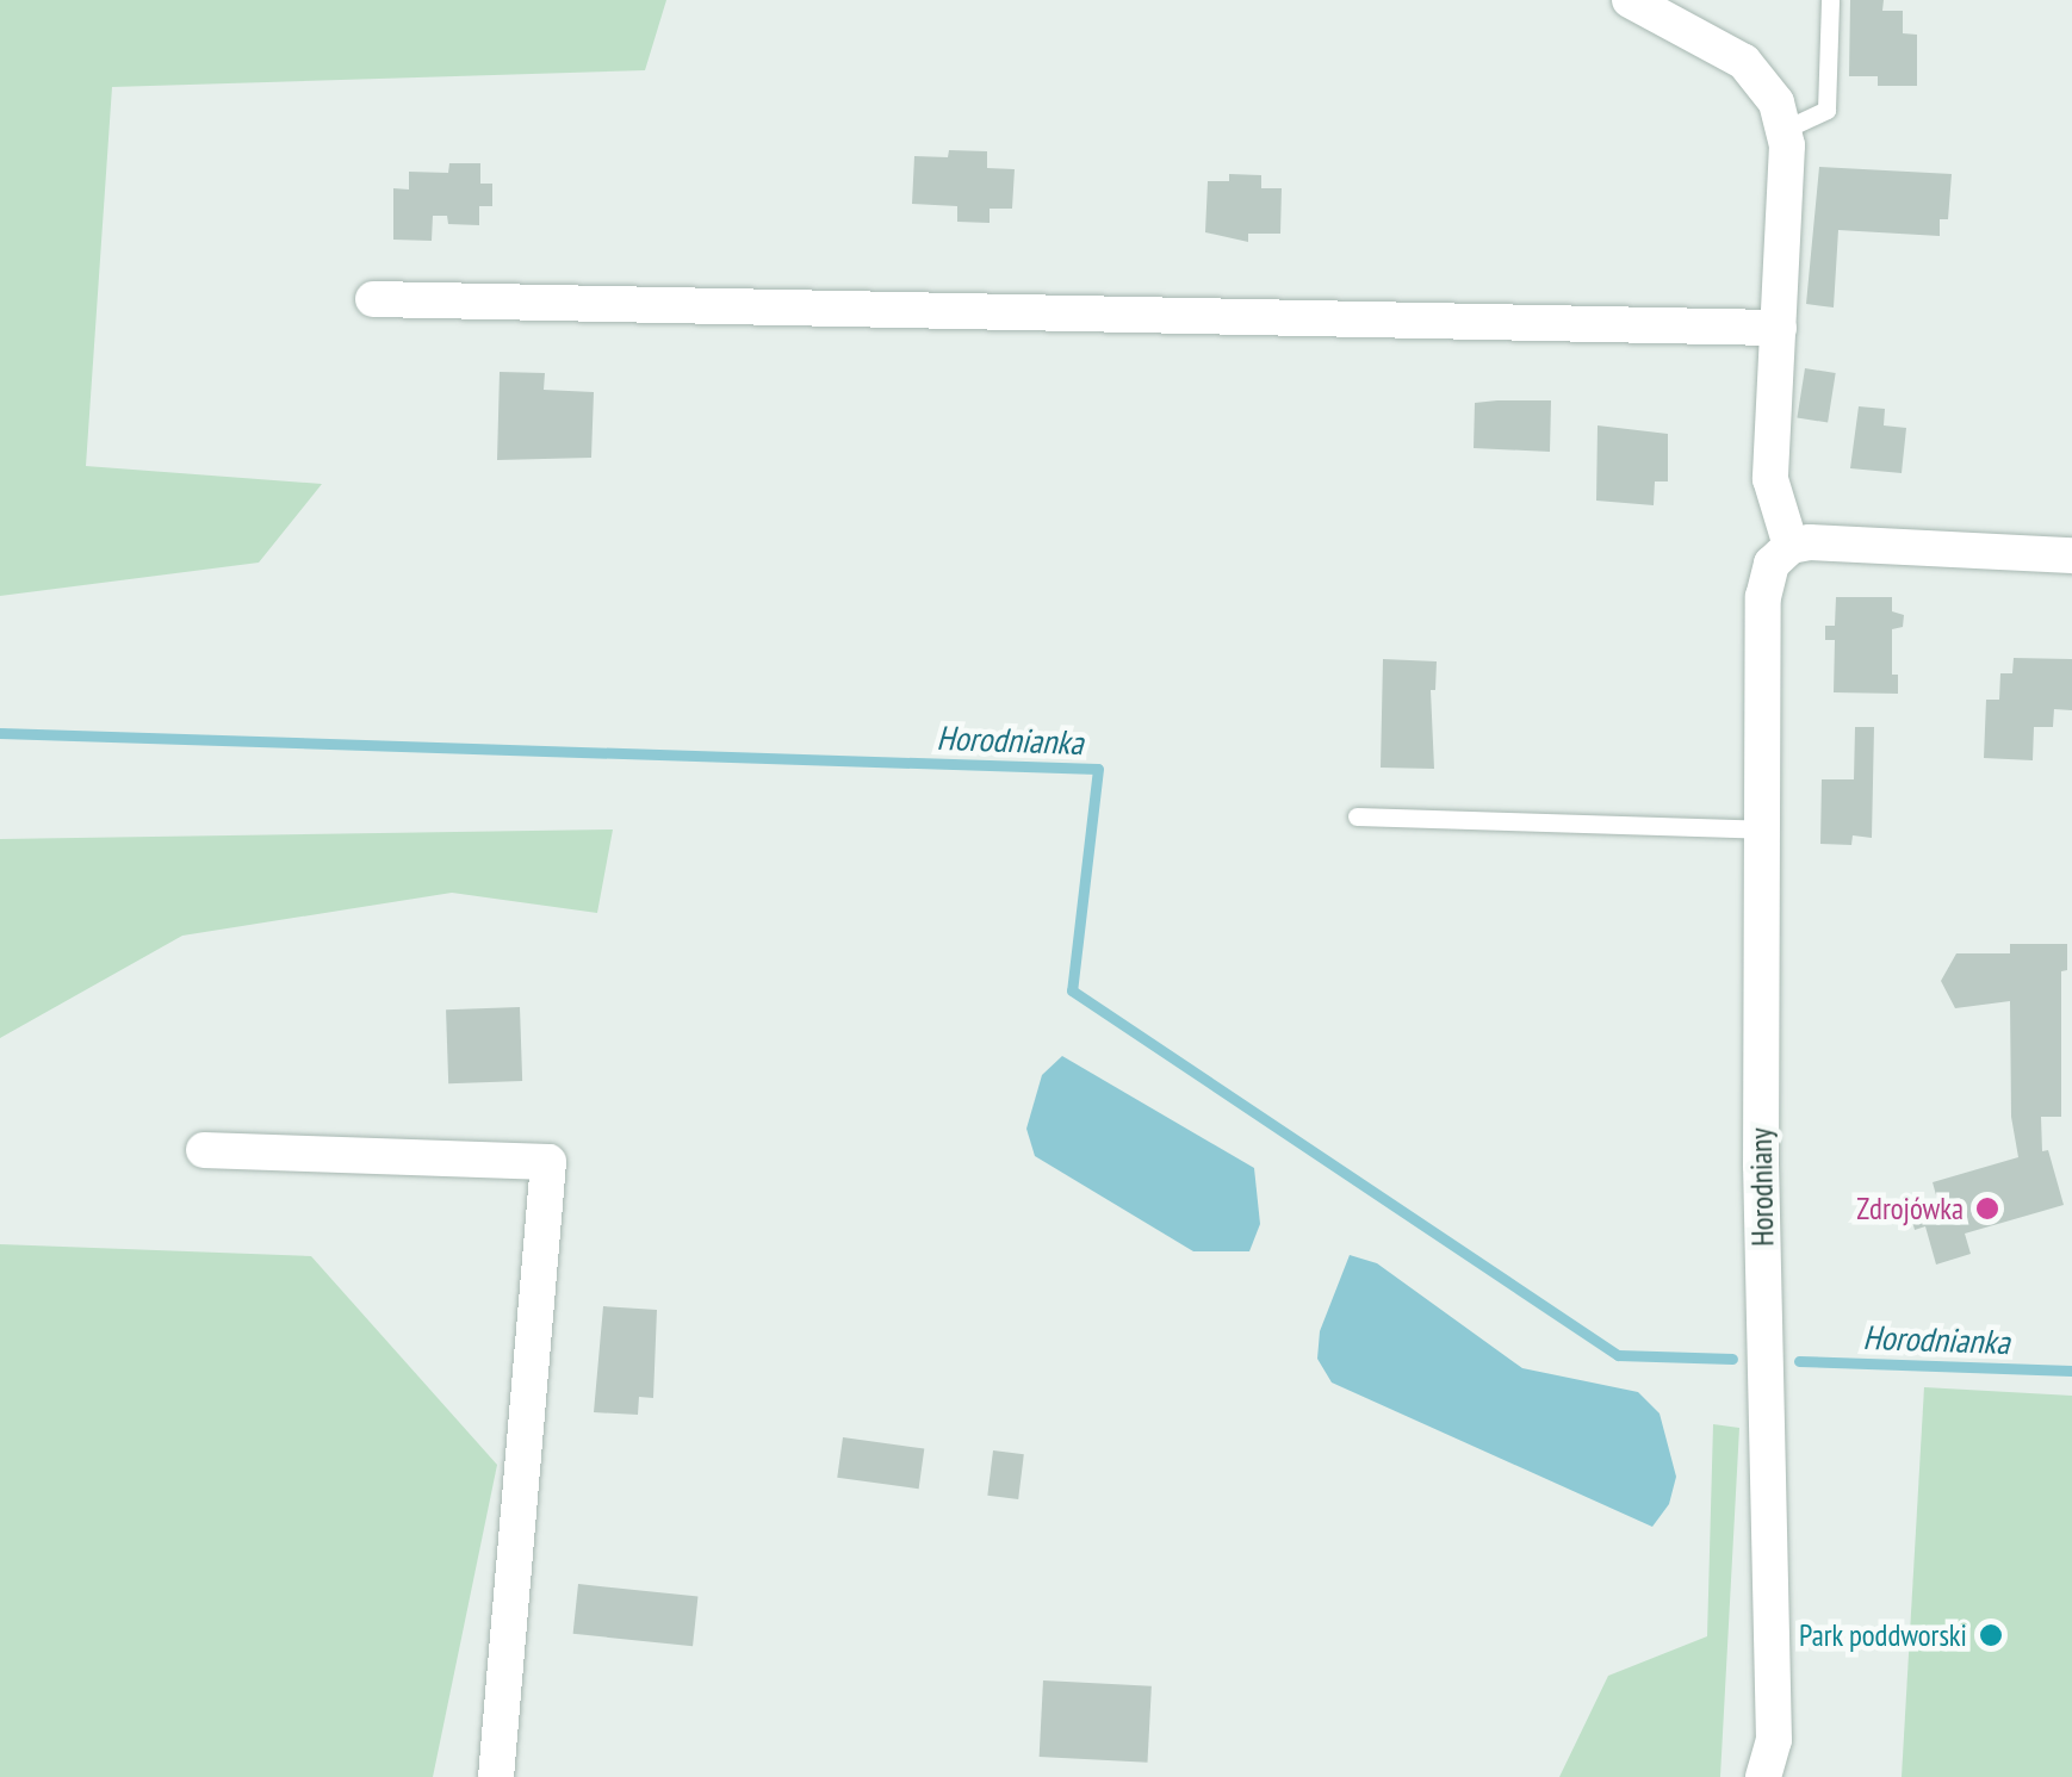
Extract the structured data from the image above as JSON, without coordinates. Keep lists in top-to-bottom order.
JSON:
{
  "streets": {
    "street": ["Horodniany"]
  },
  "water": ["Horodnianka"],
  "places": ["Zdrojówka", "Park poddworski"]
}
